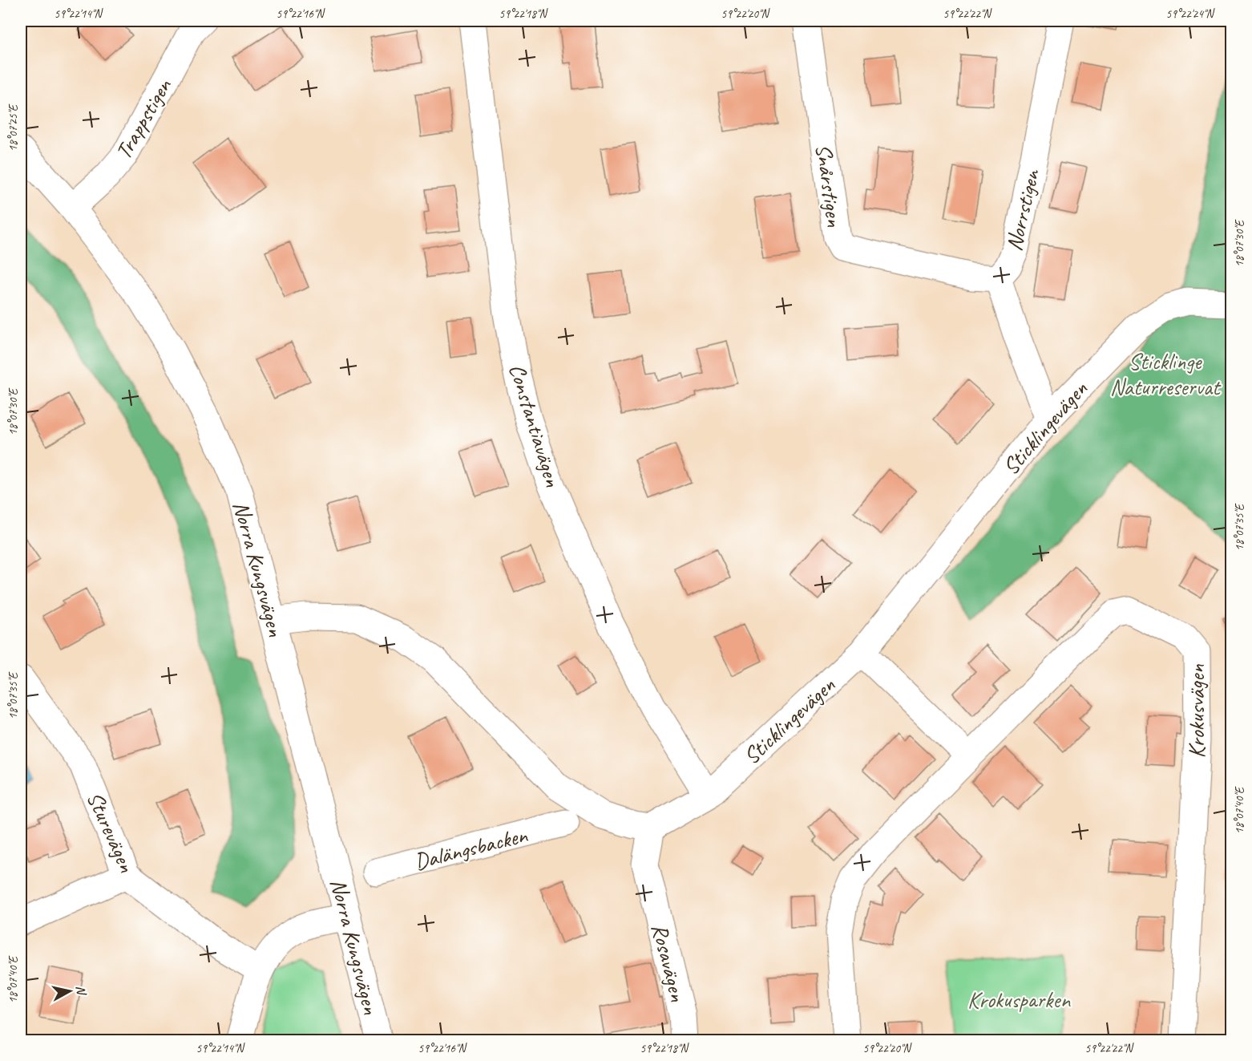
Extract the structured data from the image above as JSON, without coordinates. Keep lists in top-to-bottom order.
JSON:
{
  "streets": {
    "street": [
      "Trappstigen",
      "Snårstigen",
      "Norrstigen",
      "Constantiavägen",
      "Sticklingevägen",
      "Norra Kungsvägen",
      "Krokusvägen",
      "Sturevägen",
      "Dalängsbacken",
      "Rosavägen"
    ]
  },
  "crossings": [
    ["Trappstigen", "Norra Kungsvägen"],
    ["Snårstigen", "Norrstigen"],
    ["Norrstigen", "Sticklingevägen"],
    ["Constantiavägen", "Sticklingevägen"],
    ["Sticklingevägen", "Rosavägen"]
  ],
  "parks": ["Sticklinge Naturreservat", "Krokusparken"],
  "north": "right",
  "coordinates": [
    "59°22'14\"N",
    "59°22'16\"N",
    "59°22'18\"N",
    "59°22'20\"N",
    "59°22'22\"N",
    "59°22'24\"N",
    "18°07'25\"E",
    "18°07'30\"E",
    "18°07'35\"E",
    "18°07'40\"E"
  ]
}
